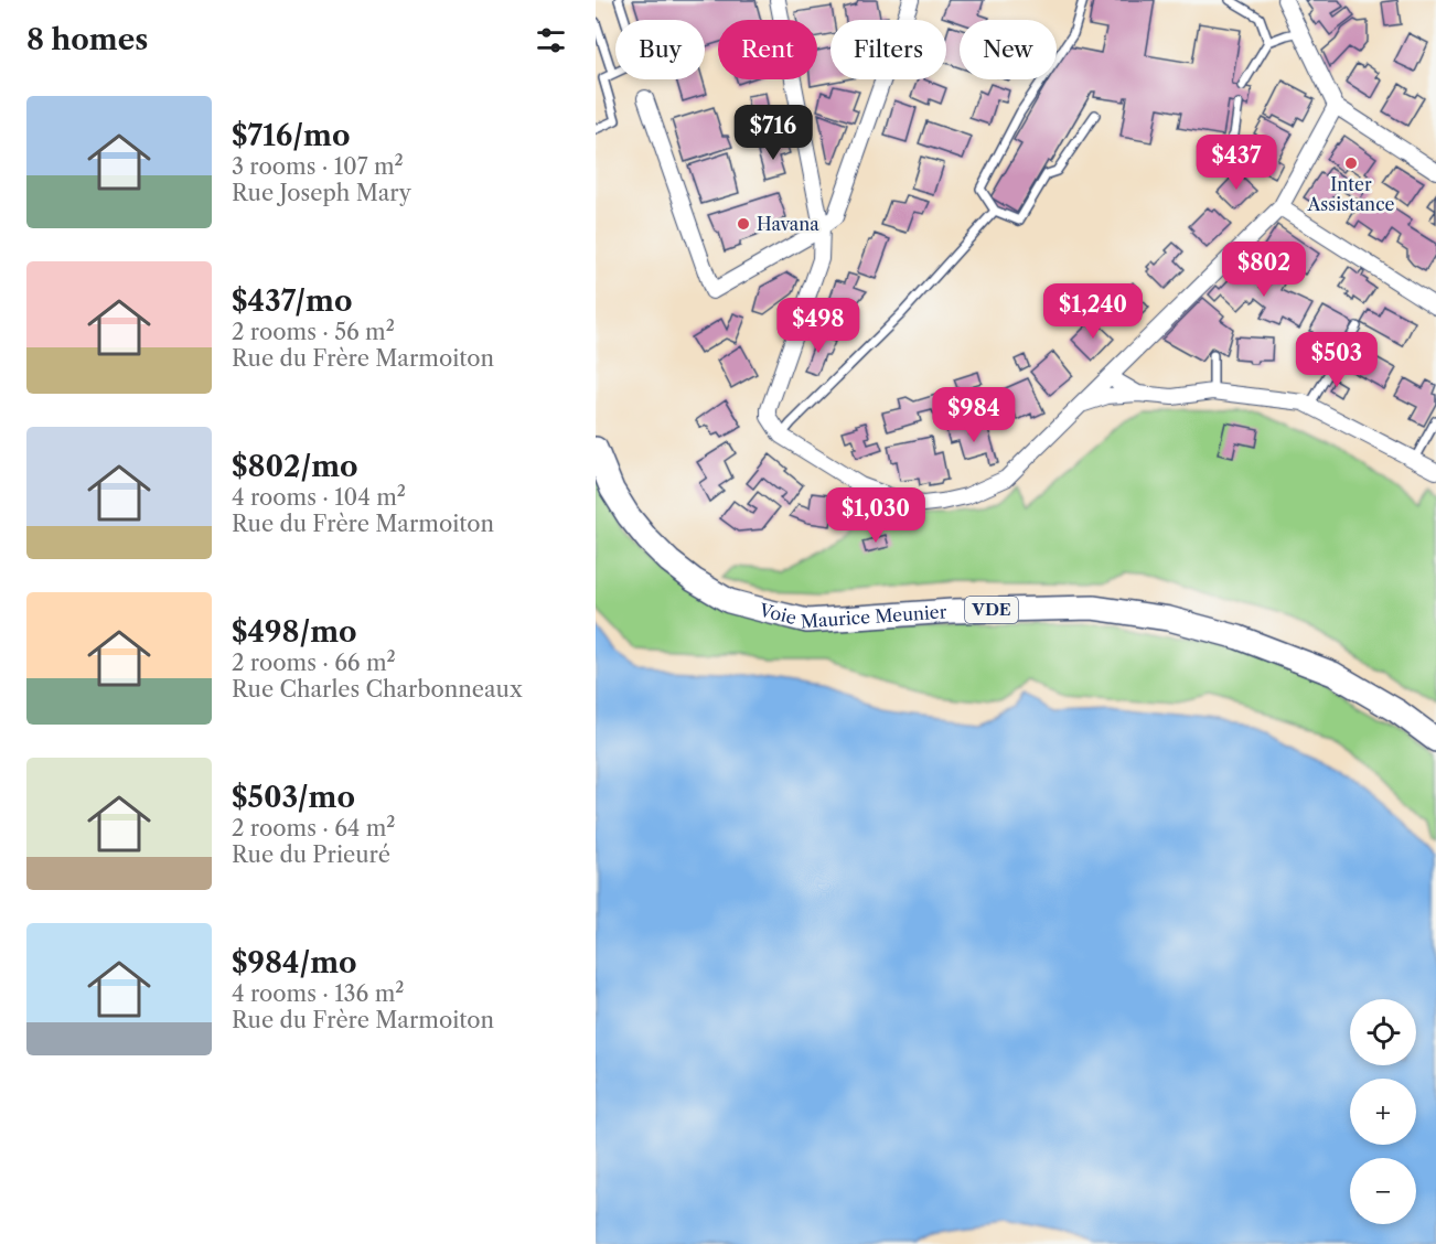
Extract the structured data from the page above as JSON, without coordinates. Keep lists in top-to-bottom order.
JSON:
{
  "streets": {
    "main road": ["Voie Maurice Meunier", "VDE"]
  },
  "places": ["Inter Assistance", "Havana"],
  "page": {
    "heading": "8 homes",
    "chip": [
      "Buy",
      "Rent",
      "Filters",
      "New"
    ],
    "list": [
      {
        "name": "$716/mo",
        "note": "3 rooms · 107 m² · Rue Joseph Mary"
      },
      {
        "name": "$437/mo",
        "note": "2 rooms · 56 m² · Rue du Frère Marmoiton"
      },
      {
        "name": "$802/mo",
        "note": "4 rooms · 104 m² · Rue du Frère Marmoiton"
      },
      {
        "name": "$498/mo",
        "note": "2 rooms · 66 m² · Rue Charles Charbonneaux"
      },
      {
        "name": "$503/mo",
        "note": "2 rooms · 64 m² · Rue du Prieuré"
      },
      {
        "name": "$984/mo",
        "note": "4 rooms · 136 m² · Rue du Frère Marmoiton"
      }
    ],
    "price": [
      "$716",
      "$437",
      "$802",
      "$1,240",
      "$498",
      "$503",
      "$984",
      "$1,030"
    ],
    "map_buttons": ["+", "−"]
  }
}
